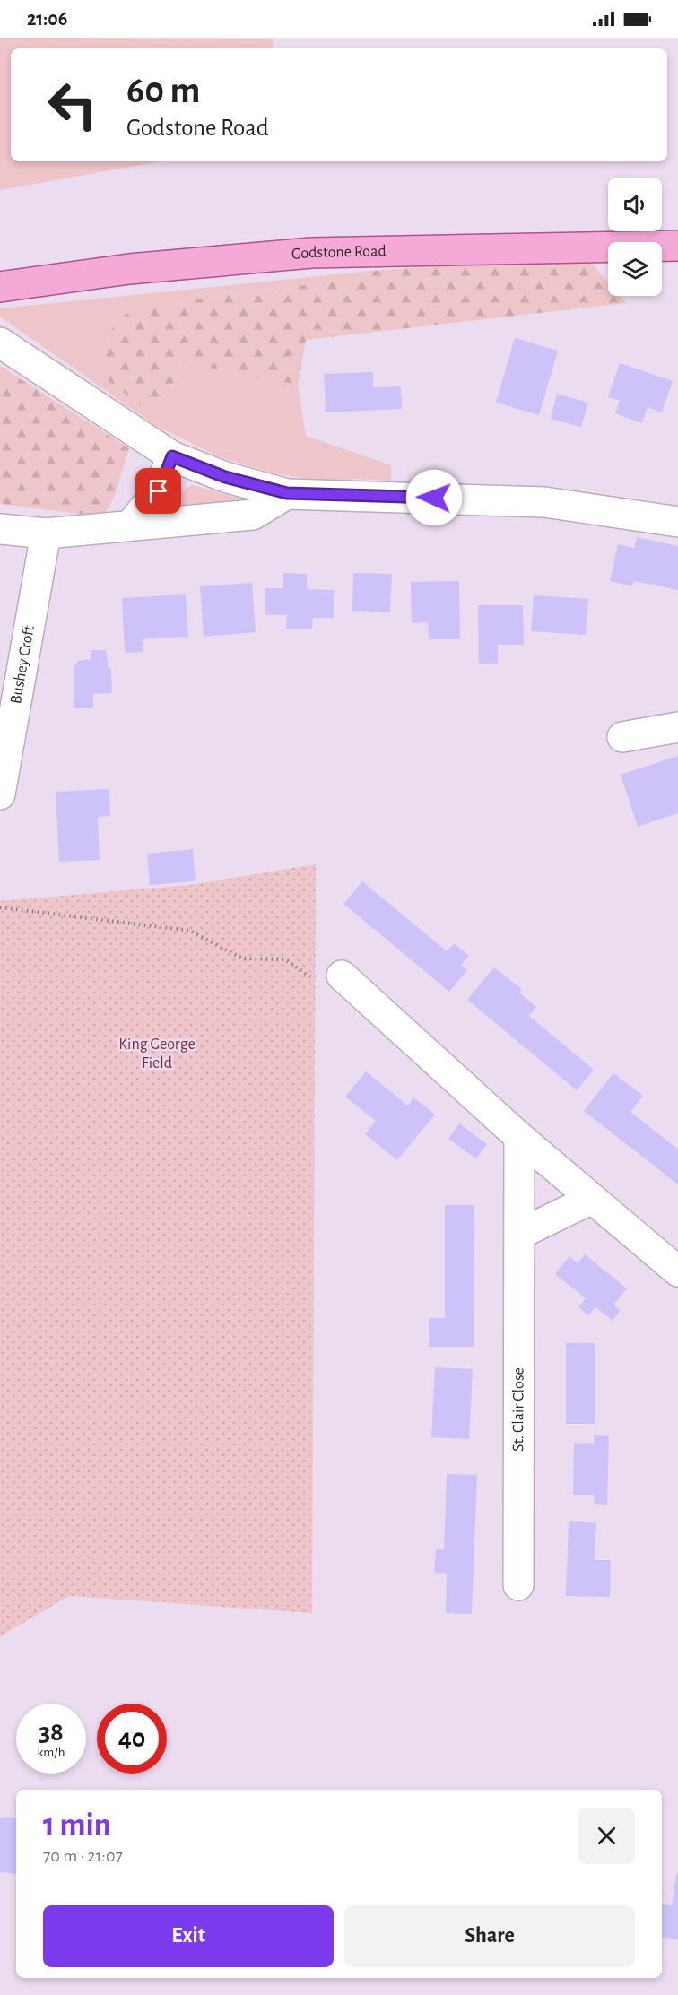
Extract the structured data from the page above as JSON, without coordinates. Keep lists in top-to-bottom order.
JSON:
{
  "streets": {
    "main road": ["Godstone Road"],
    "street": ["Bushey Croft", "St. Clair Close"]
  },
  "parks": ["King George Field"],
  "page": {
    "status": "21:06",
    "turn": ["60 m", "Godstone Road"],
    "speed": "38 km/h",
    "limit": "40",
    "heading": ["1 min", "70 m · 21:07"],
    "buttons": ["Exit", "Share"]
  }
}
